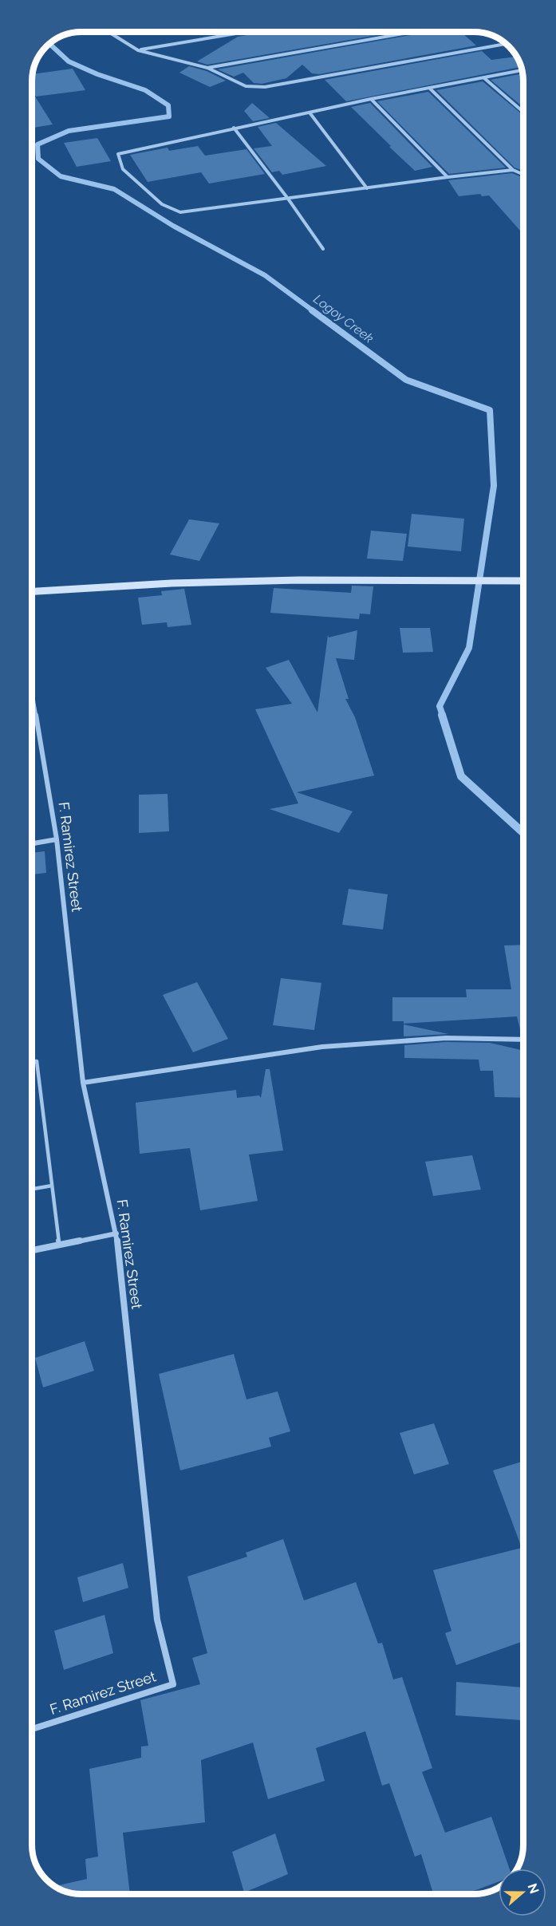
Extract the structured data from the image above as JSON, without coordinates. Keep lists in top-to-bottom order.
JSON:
{
  "streets": {
    "street": ["F. Ramirez Street"]
  },
  "water": ["Logoy Creek"],
  "north": "right"
}
